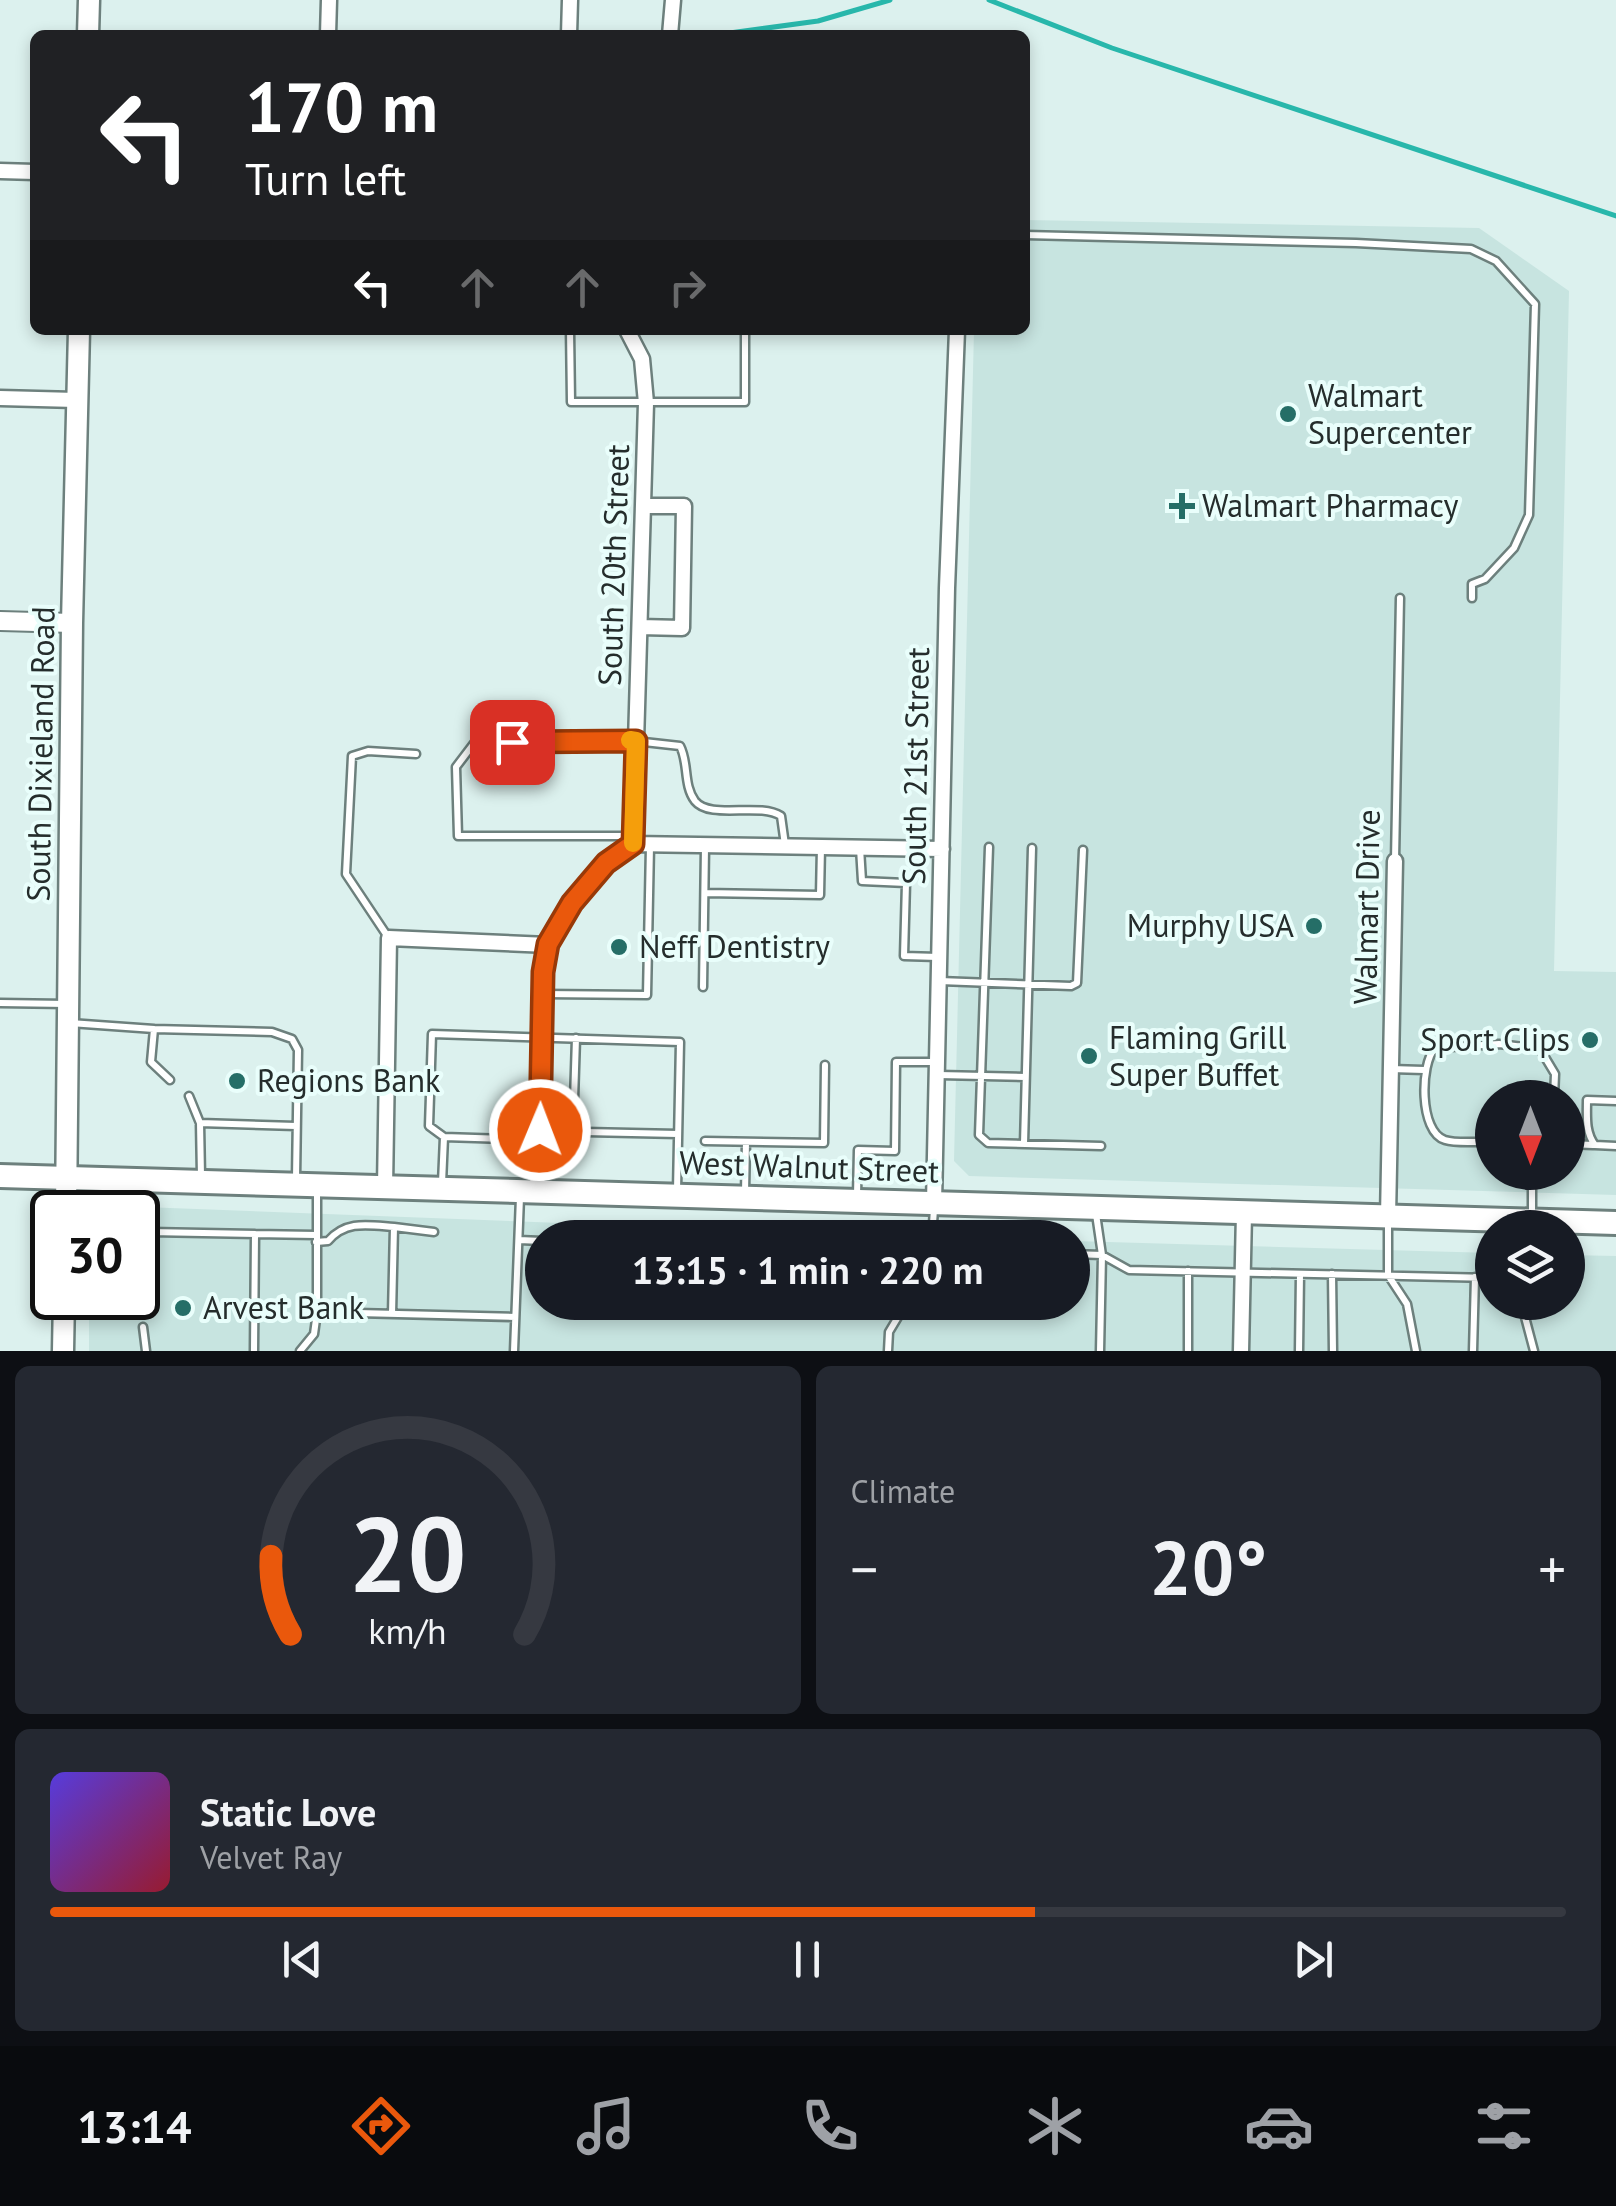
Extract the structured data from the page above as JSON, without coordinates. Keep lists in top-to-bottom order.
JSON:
{
  "streets": {
    "main road": ["South Dixieland Road", "West Walnut Street"],
    "street": ["South 20th Street", "South 21st Street", "Walmart Drive"]
  },
  "crossings": [
    ["South Dixieland Road", "West Walnut Street"],
    ["South 21st Street", "West Walnut Street"],
    ["Walmart Drive", "West Walnut Street"]
  ],
  "places": {
    "other": [
      "Walmart Supercenter",
      "Murphy USA",
      "Neff Dentistry",
      "Sport Clips",
      "Flaming Grill Super Buffet",
      "Regions Bank",
      "Arvest Bank"
    ],
    "health": ["Walmart Pharmacy"]
  },
  "north": "bottom",
  "page": {
    "turn": ["170 m", "Turn left"],
    "limit": "30",
    "trip": "13:15 · 1 min · 220 m",
    "tile": "Climate",
    "heat": ["−", "20°", "+"],
    "song": ["Static Love", "Velvet Ray"],
    "tabs": "13:14",
    "gauge": ["20", "km/h"]
  }
}
